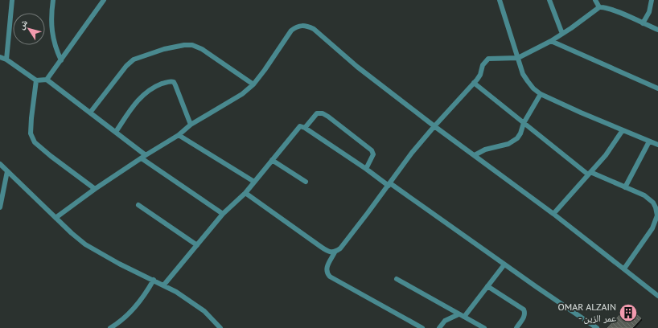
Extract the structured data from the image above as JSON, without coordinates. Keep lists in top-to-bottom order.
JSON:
{
  "places": {
    "building": ["OMAR ALZAIN - عمر الزين"]
  },
  "north": "top left"
}
